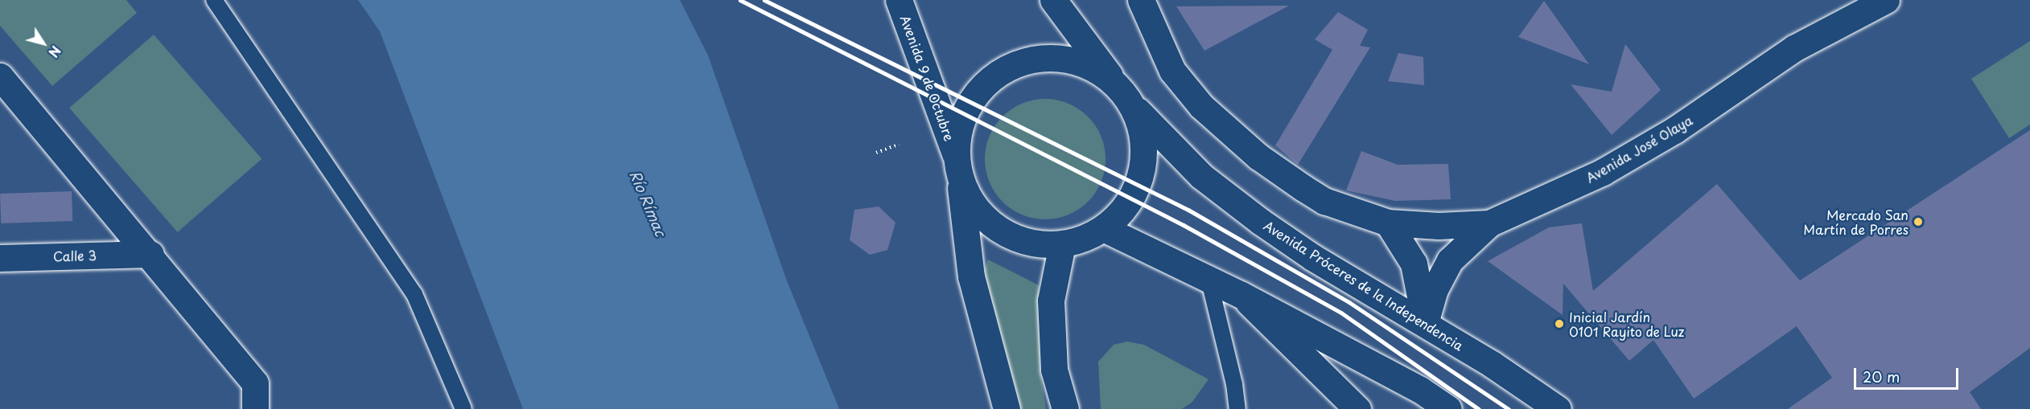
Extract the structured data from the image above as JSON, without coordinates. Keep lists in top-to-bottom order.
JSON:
{
  "streets": {
    "main road": [
      "Avenida 9 de Octubre",
      "Avenida José Olaya",
      "Calle 3",
      "Avenida Próceres de la Independencia"
    ]
  },
  "crossings": [
    ["Avenida José Olaya", "Avenida Próceres de la Independencia"]
  ],
  "water": ["Río Rímac"],
  "places": ["Mercado San Martín de Porres", "Inicial Jardín 0101 Rayito de Luz"],
  "scale_bar": "20 m",
  "north": "bottom right"
}
